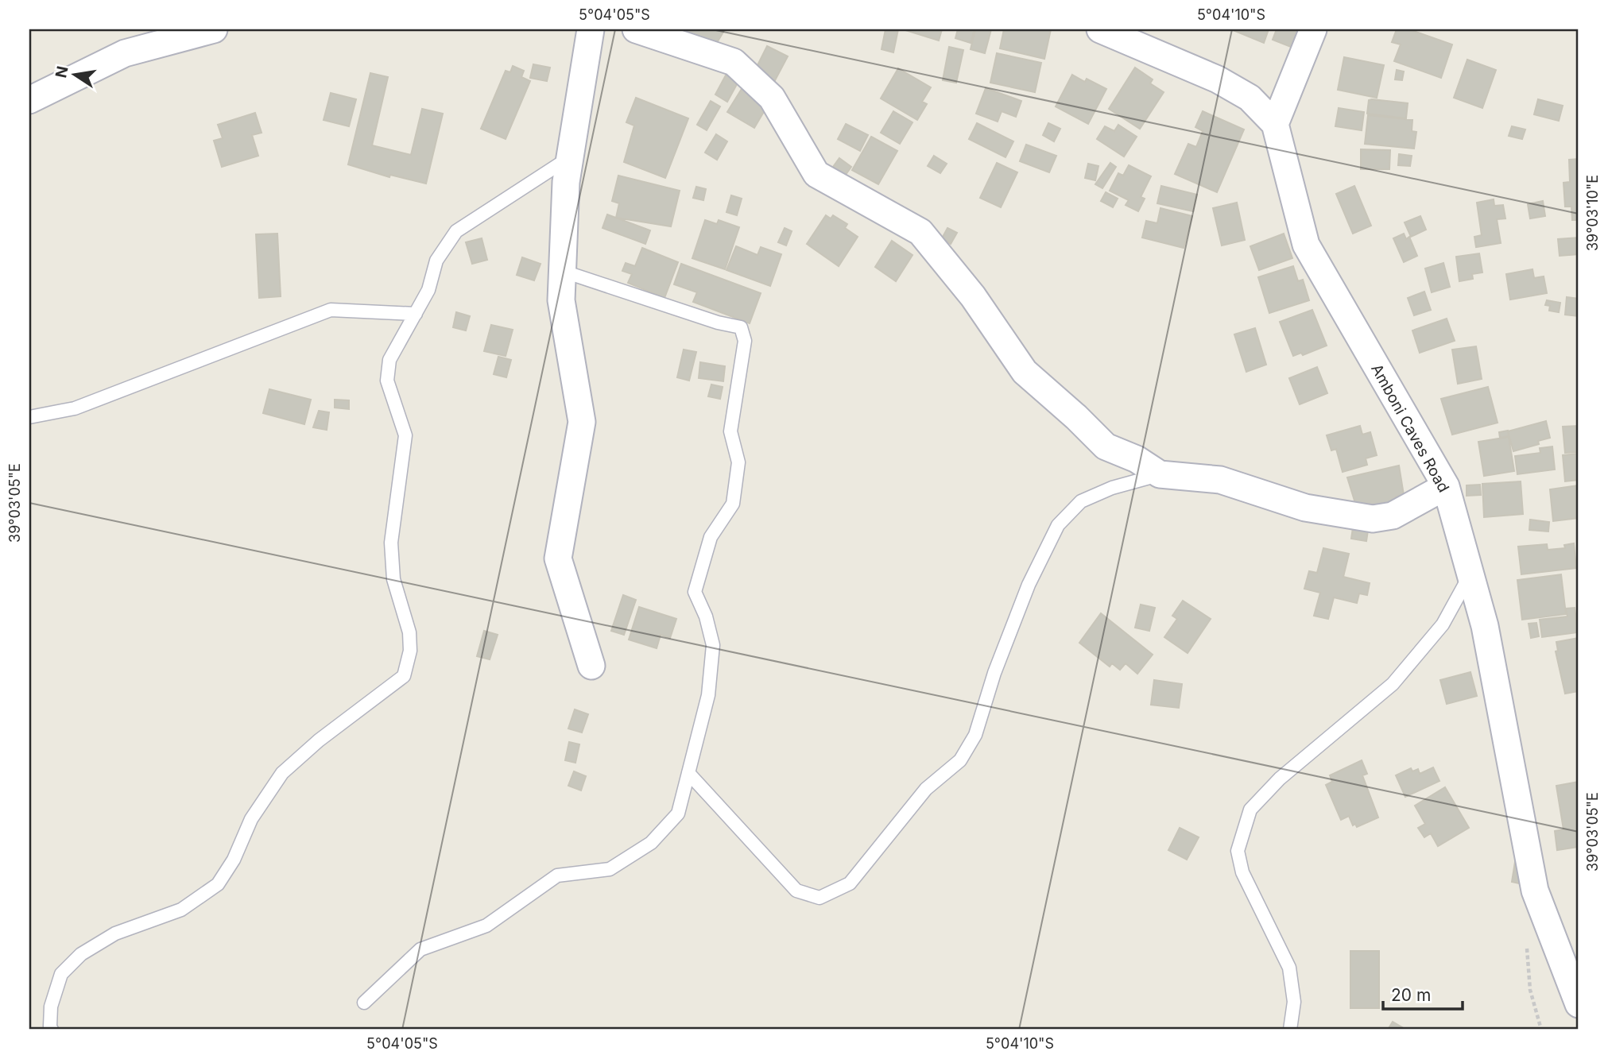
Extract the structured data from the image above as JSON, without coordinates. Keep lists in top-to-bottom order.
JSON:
{
  "streets": {
    "street": ["Amboni Caves Road"]
  },
  "scale_bar": "20 m",
  "north": "left",
  "coordinates": [
    "5°04'05\"S",
    "5°04'10\"S",
    "39°03'10\"E",
    "39°03'05\"E"
  ]
}
